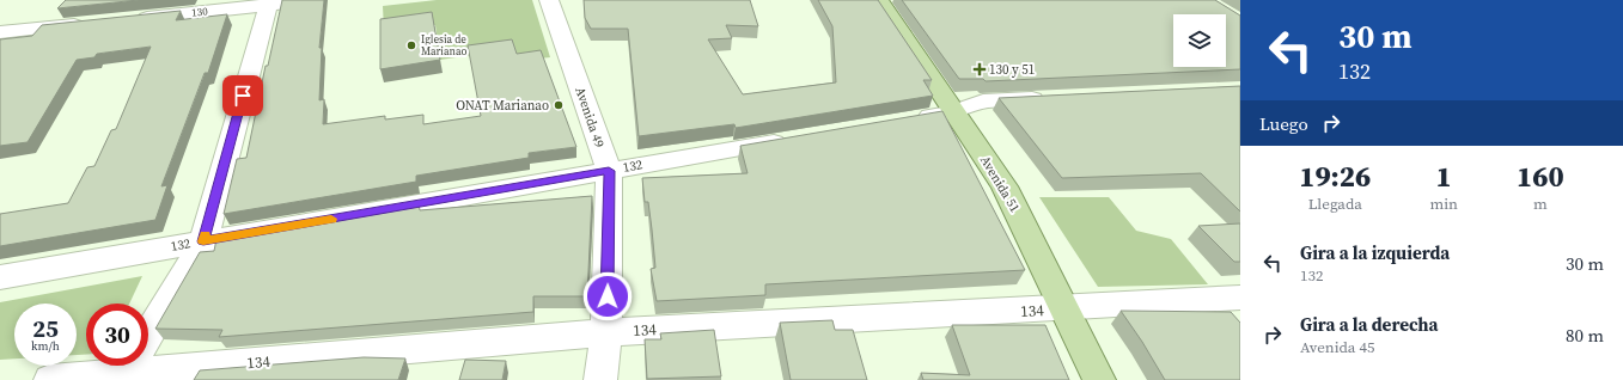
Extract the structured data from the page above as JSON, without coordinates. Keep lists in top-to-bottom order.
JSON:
{
  "streets": {
    "main road": ["Avenida 51"],
    "street": [
      "130",
      "Avenida 49",
      "132",
      "134"
    ]
  },
  "crossings": [
    ["Avenida 49", "132"],
    ["Avenida 49", "134"],
    ["Avenida 51", "134"]
  ],
  "places": {
    "other": ["Iglesia de Marianao", "ONAT Marianao"],
    "health": ["130 y 51"]
  },
  "page": {
    "turn": ["30 m", "132"],
    "then": "Luego",
    "eta": [
      "19:26",
      "Llegada",
      "1",
      "min",
      "160",
      "m"
    ],
    "list": [
      {
        "name": "Gira a la izquierda",
        "note": "132",
        "value": "30 m"
      },
      {
        "name": "Gira a la derecha",
        "note": "Avenida 45",
        "value": "80 m"
      }
    ],
    "speed": "25 km/h",
    "limit": "30"
  }
}
